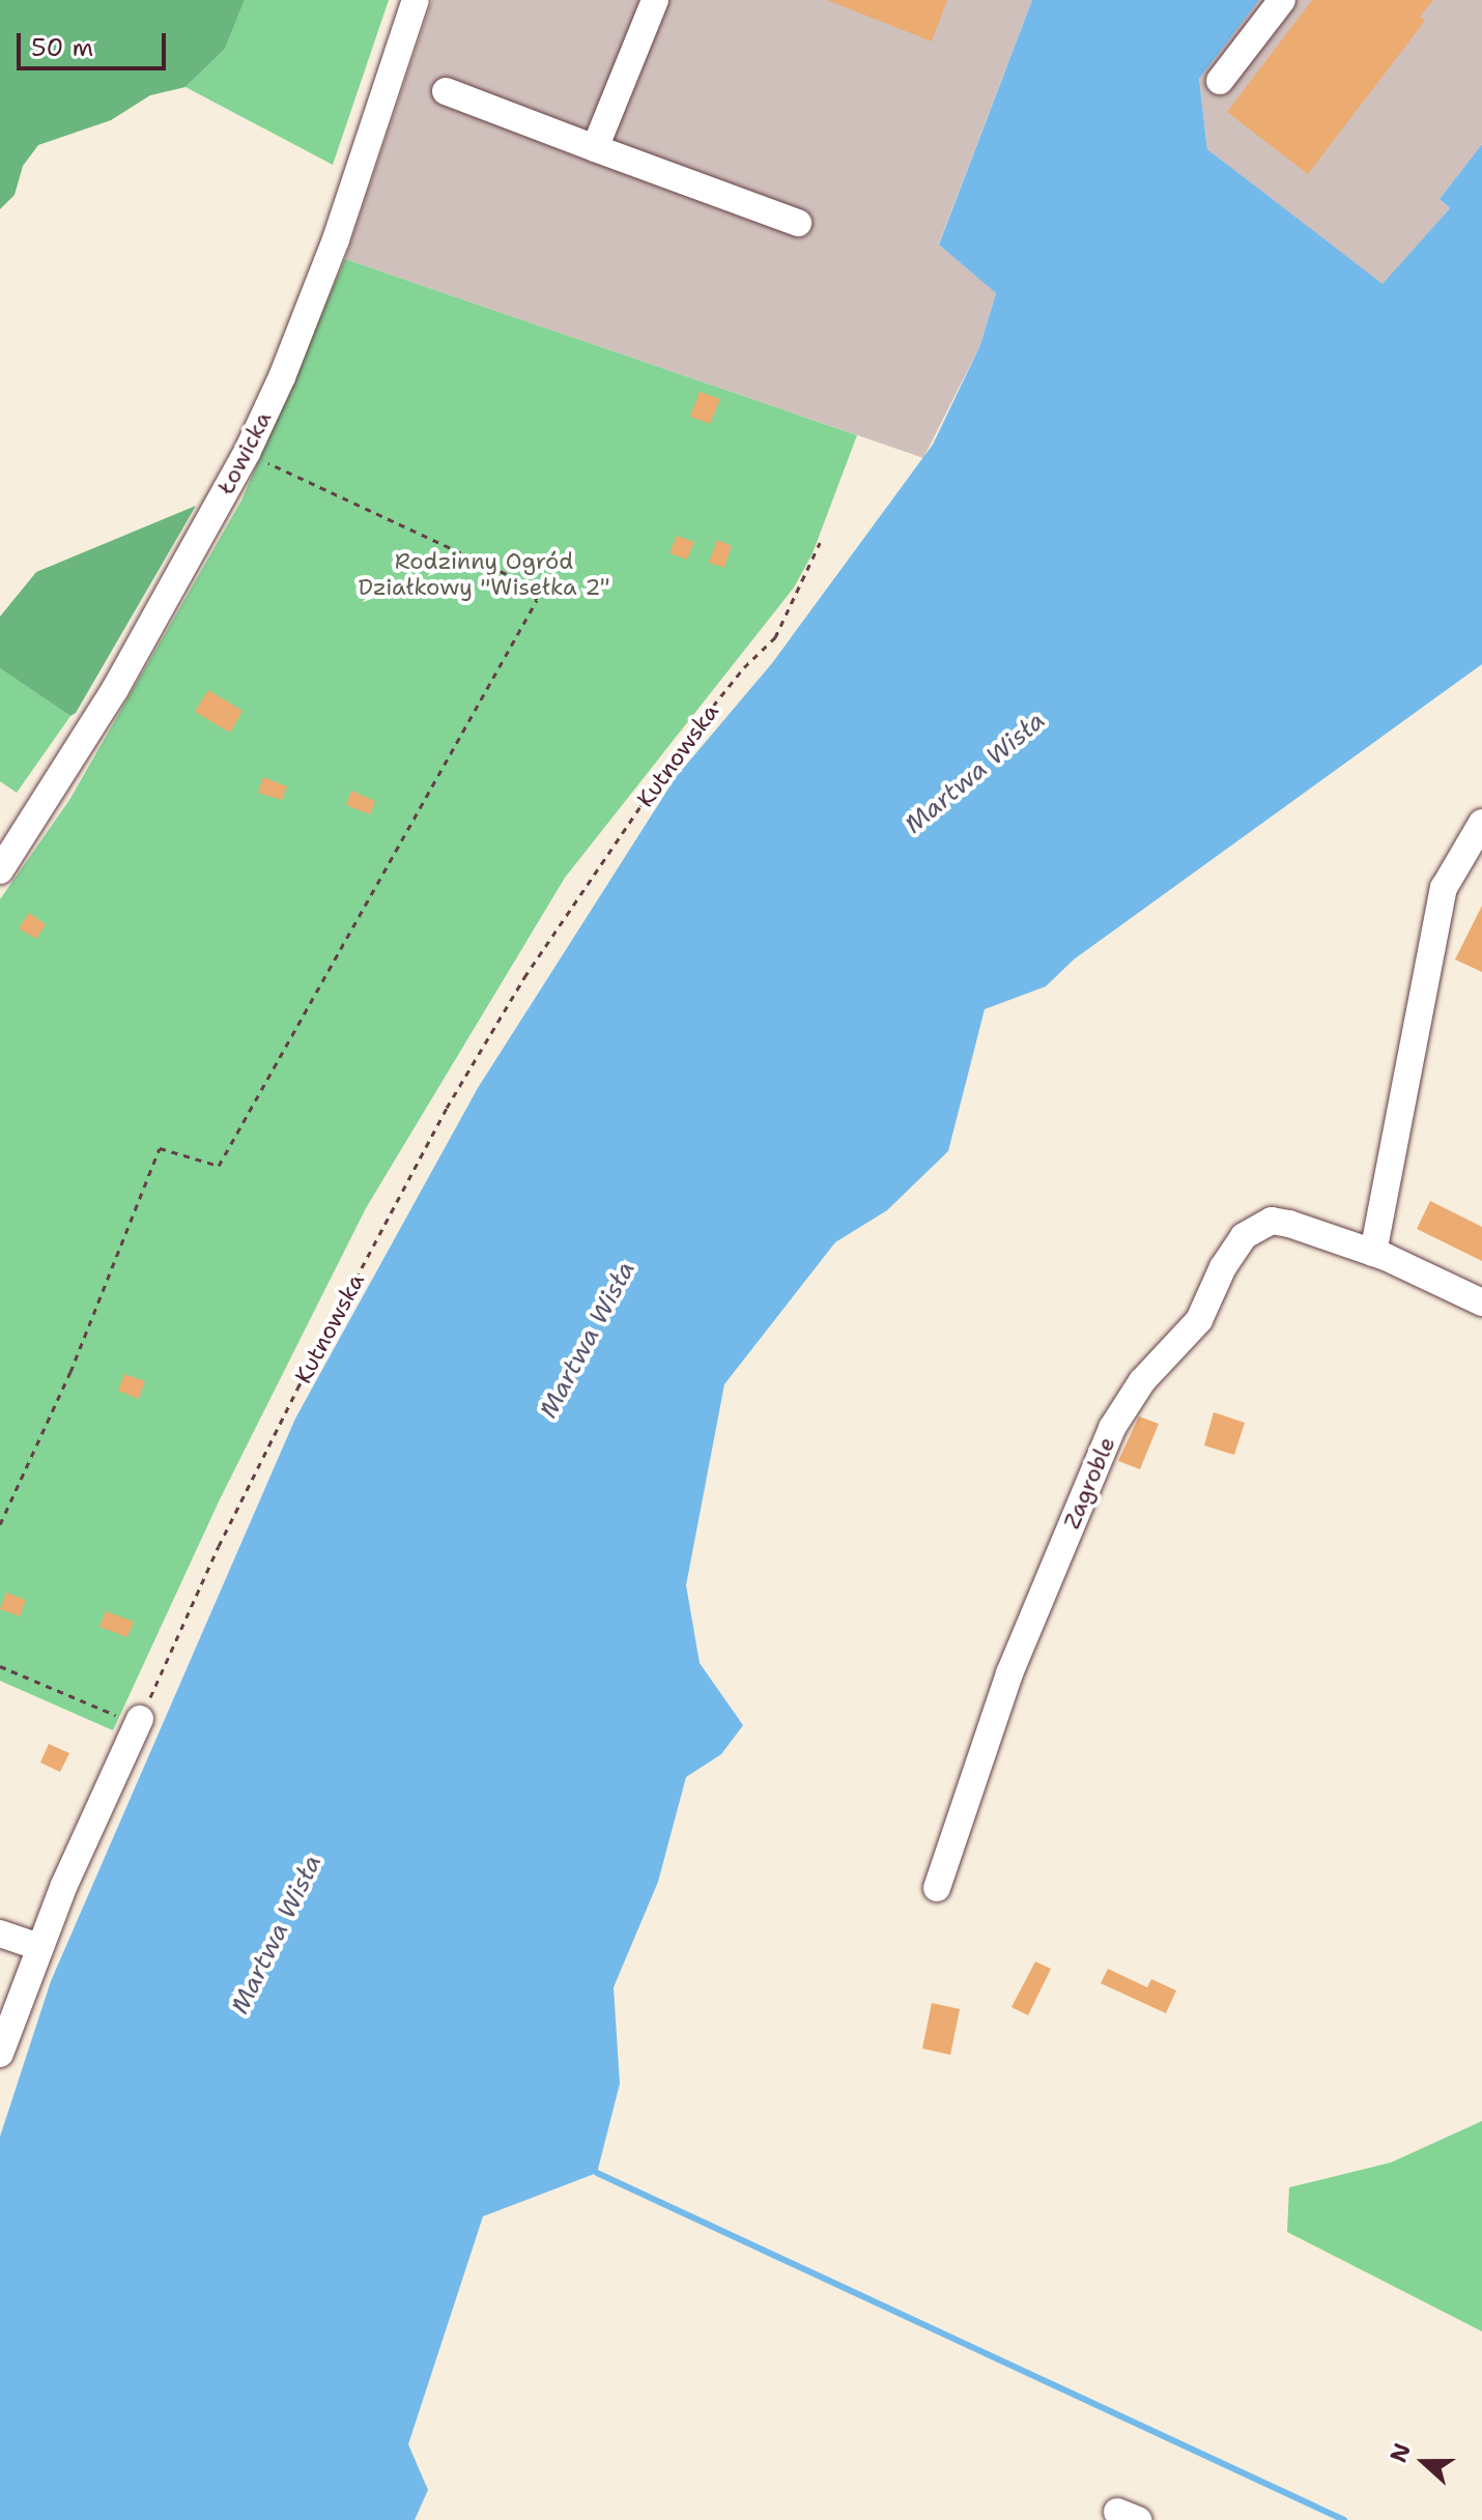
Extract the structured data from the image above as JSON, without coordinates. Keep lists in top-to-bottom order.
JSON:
{
  "streets": {
    "street": ["Łowicka", "Zagroble"],
    "path": ["Kutnowska"]
  },
  "water": ["Martwa Wisła"],
  "parks": ["Rodzinny Ogród Działkowy \"Wisełka 2\""],
  "scale_bar": "50 m",
  "north": "left"
}
